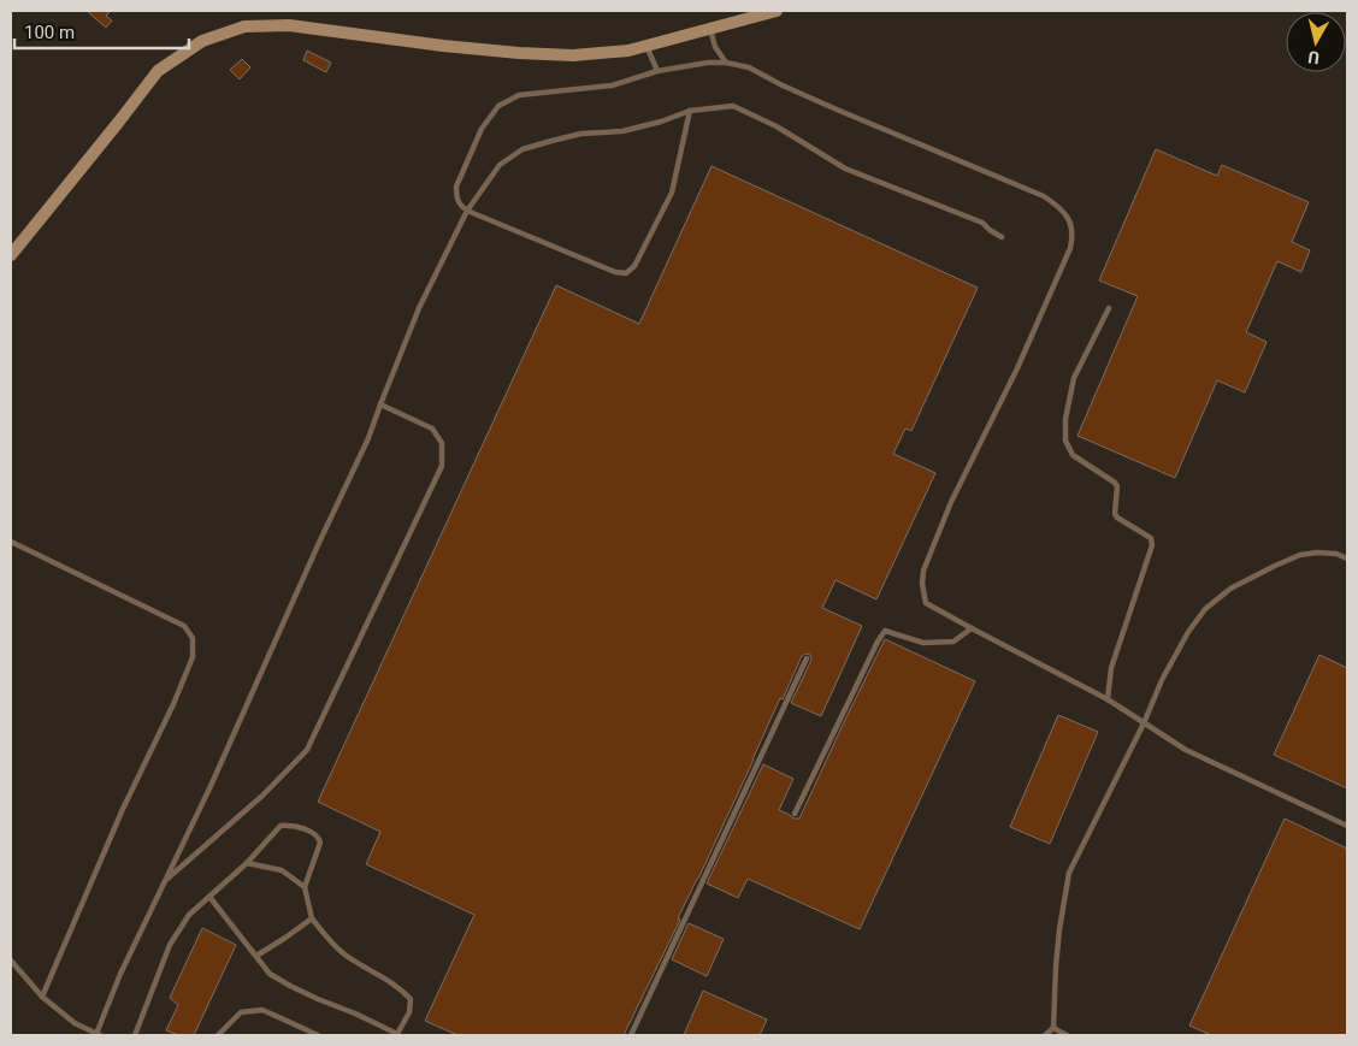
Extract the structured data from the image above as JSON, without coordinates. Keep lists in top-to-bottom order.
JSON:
{
  "scale_bar": "100 m",
  "north": "bottom"
}
